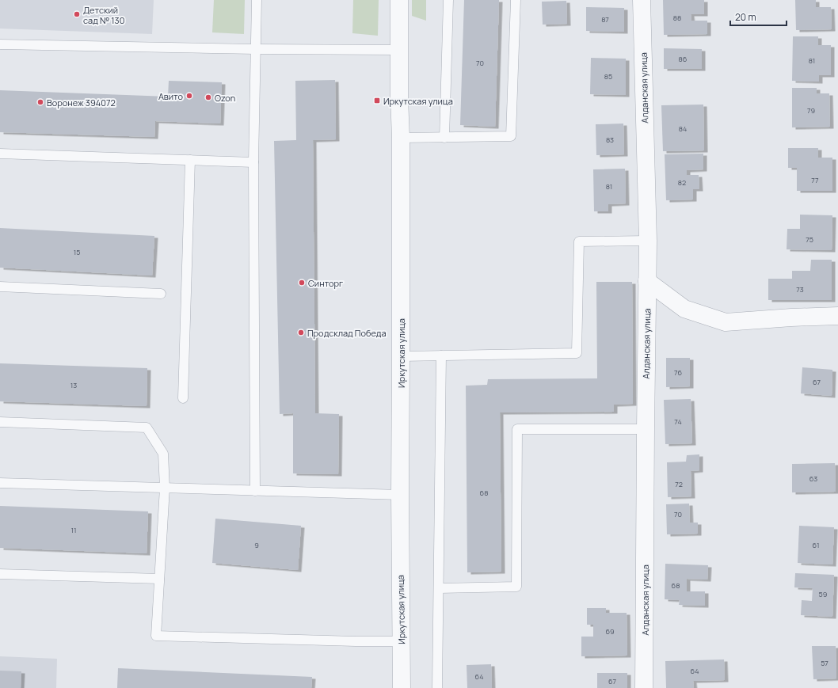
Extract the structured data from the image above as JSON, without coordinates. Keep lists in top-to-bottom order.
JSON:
{
  "streets": {
    "street": ["Алданская улица", "Иркутская улица"]
  },
  "places": {
    "other": [
      "Детский сад № 130",
      "Авито",
      "Ozon",
      "Воронеж 394072",
      "Синторг",
      "Продсклад Победа"
    ],
    "transit": ["Иркутская улица"]
  },
  "house_numbers": [
    "88",
    "87",
    "86",
    "81",
    "70",
    "85",
    "79",
    "84",
    "83",
    "77",
    "82",
    "81",
    "75",
    "15",
    "73",
    "76",
    "67",
    "13",
    "74",
    "63",
    "72",
    "68",
    "70",
    "11",
    "9",
    "61",
    "68",
    "59",
    "69",
    "57",
    "64",
    "64",
    "67"
  ],
  "scale_bar": "20 m"
}
